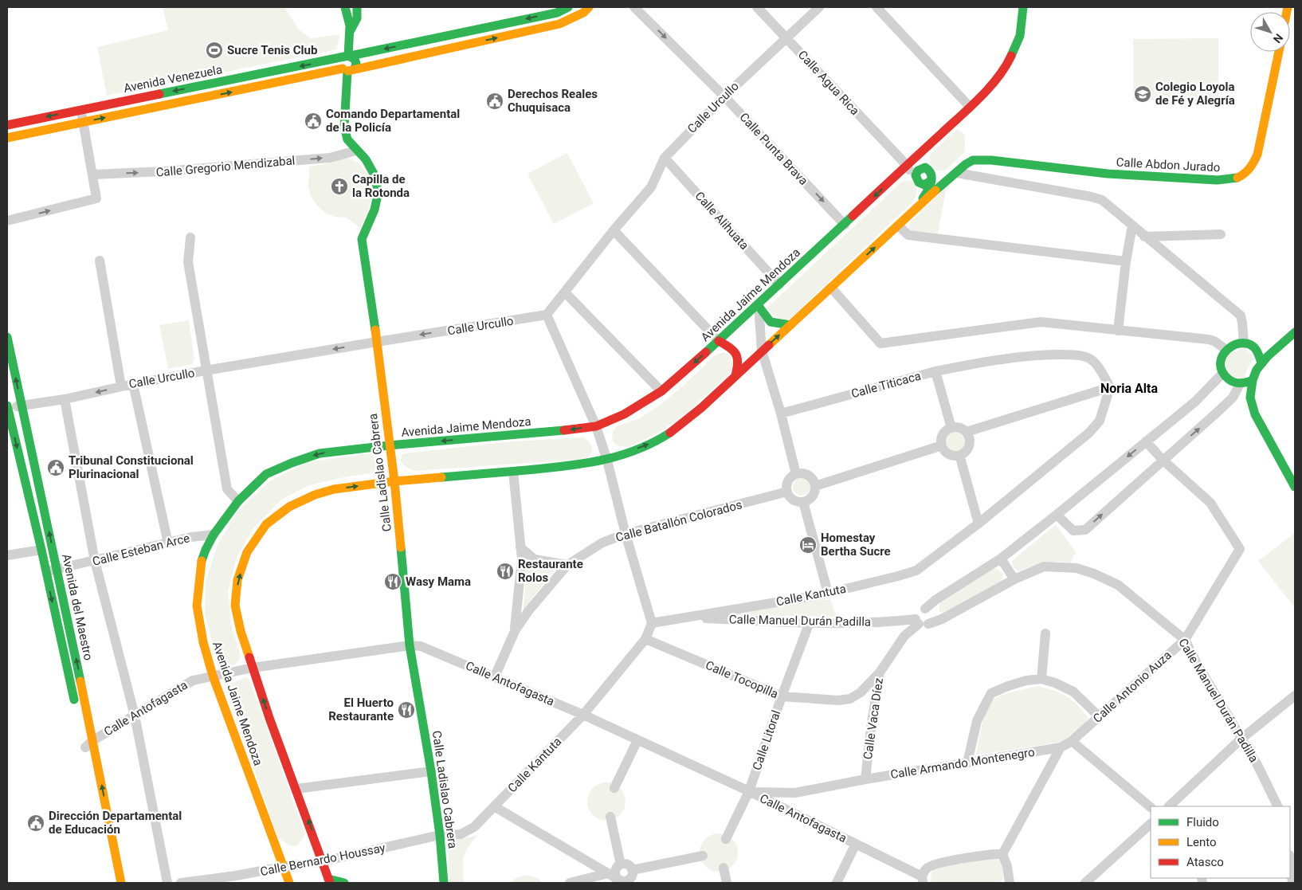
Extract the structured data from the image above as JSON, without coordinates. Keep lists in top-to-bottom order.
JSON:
{
  "streets": {
    "main road": [
      "Avenida Venezuela",
      "Calle Abdon Jurado",
      "Avenida Jaime Mendoza",
      "Calle Ladislao Cabrera",
      "Avenida del Maestro"
    ],
    "street": [
      "Calle Agua Rica",
      "Calle Urcullo",
      "Calle Punta Brava",
      "Calle Gregorio Mendizabal",
      "Calle Alihuata",
      "Calle Titicaca",
      "Calle Batallón Colorados",
      "Calle Esteban Arce",
      "Calle Kantuta",
      "Calle Manuel Durán Padilla",
      "Calle Tocopilla",
      "Calle Antofagasta",
      "Calle Antonio Auza",
      "Calle Vaca Díez",
      "Calle Litoral",
      "Calle Armando Montenegro",
      "Calle Bernardo Houssay"
    ]
  },
  "crossings": [
    ["Avenida Venezuela", "Calle Ladislao Cabrera"],
    ["Calle Agua Rica", "Calle Urcullo"],
    ["Calle Agua Rica", "Calle Abdon Jurado"],
    ["Calle Agua Rica", "Avenida Jaime Mendoza"],
    ["Calle Urcullo", "Calle Punta Brava"],
    ["Calle Urcullo", "Calle Alihuata"],
    ["Calle Urcullo", "Calle Ladislao Cabrera"],
    ["Calle Urcullo", "Avenida del Maestro"],
    ["Calle Punta Brava", "Avenida Jaime Mendoza"],
    ["Calle Gregorio Mendizabal", "Calle Ladislao Cabrera"],
    ["Calle Alihuata", "Avenida Jaime Mendoza"],
    ["Avenida Jaime Mendoza", "Calle Ladislao Cabrera"],
    ["Avenida Jaime Mendoza", "Calle Esteban Arce"],
    ["Avenida Jaime Mendoza", "Calle Antofagasta"],
    ["Avenida Jaime Mendoza", "Calle Bernardo Houssay"],
    ["Calle Ladislao Cabrera", "Calle Kantuta"],
    ["Calle Ladislao Cabrera", "Calle Antofagasta"],
    ["Calle Ladislao Cabrera", "Calle Bernardo Houssay"],
    ["Calle Batallón Colorados", "Calle Antofagasta"],
    ["Calle Esteban Arce", "Avenida del Maestro"],
    ["Calle Kantuta", "Calle Manuel Durán Padilla"],
    ["Calle Kantuta", "Calle Tocopilla"],
    ["Calle Kantuta", "Calle Antofagasta"],
    ["Calle Kantuta", "Calle Bernardo Houssay"],
    ["Avenida del Maestro", "Calle Antofagasta"],
    ["Calle Manuel Durán Padilla", "Calle Antonio Auza"],
    ["Calle Manuel Durán Padilla", "Calle Vaca Díez"],
    ["Calle Manuel Durán Padilla", "Calle Litoral"],
    ["Calle Tocopilla", "Calle Vaca Díez"],
    ["Calle Tocopilla", "Calle Litoral"],
    ["Calle Antofagasta", "Calle Litoral"],
    ["Calle Antofagasta", "Calle Armando Montenegro"],
    ["Calle Antonio Auza", "Calle Armando Montenegro"],
    ["Calle Vaca Díez", "Calle Armando Montenegro"],
    ["Calle Litoral", "Calle Armando Montenegro"]
  ],
  "one_way": ["Calle Urcullo", "Calle Punta Brava", "Calle Gregorio Mendizabal"],
  "districts": ["Noria Alta"],
  "places": {
    "sports": ["Sucre Tenis Club"],
    "school or university": ["Colegio Loyola de Fé y Alegría"],
    "public building": [
      "Derechos Reales Chuquisaca",
      "Comando Departamental de la Policía",
      "Tribunal Constitucional Plurinacional",
      "Dirección Departamental de Educación"
    ],
    "church": ["Capilla de la Rotonda"],
    "hotel": ["Homestay Bertha Sucre"],
    "restaurant": ["Restaurante Rolos", "Wasy Mama", "El Huerto Restaurante"]
  },
  "legend": ["Fluido", "Lento", "Atasco"],
  "north": "bottom right"
}
